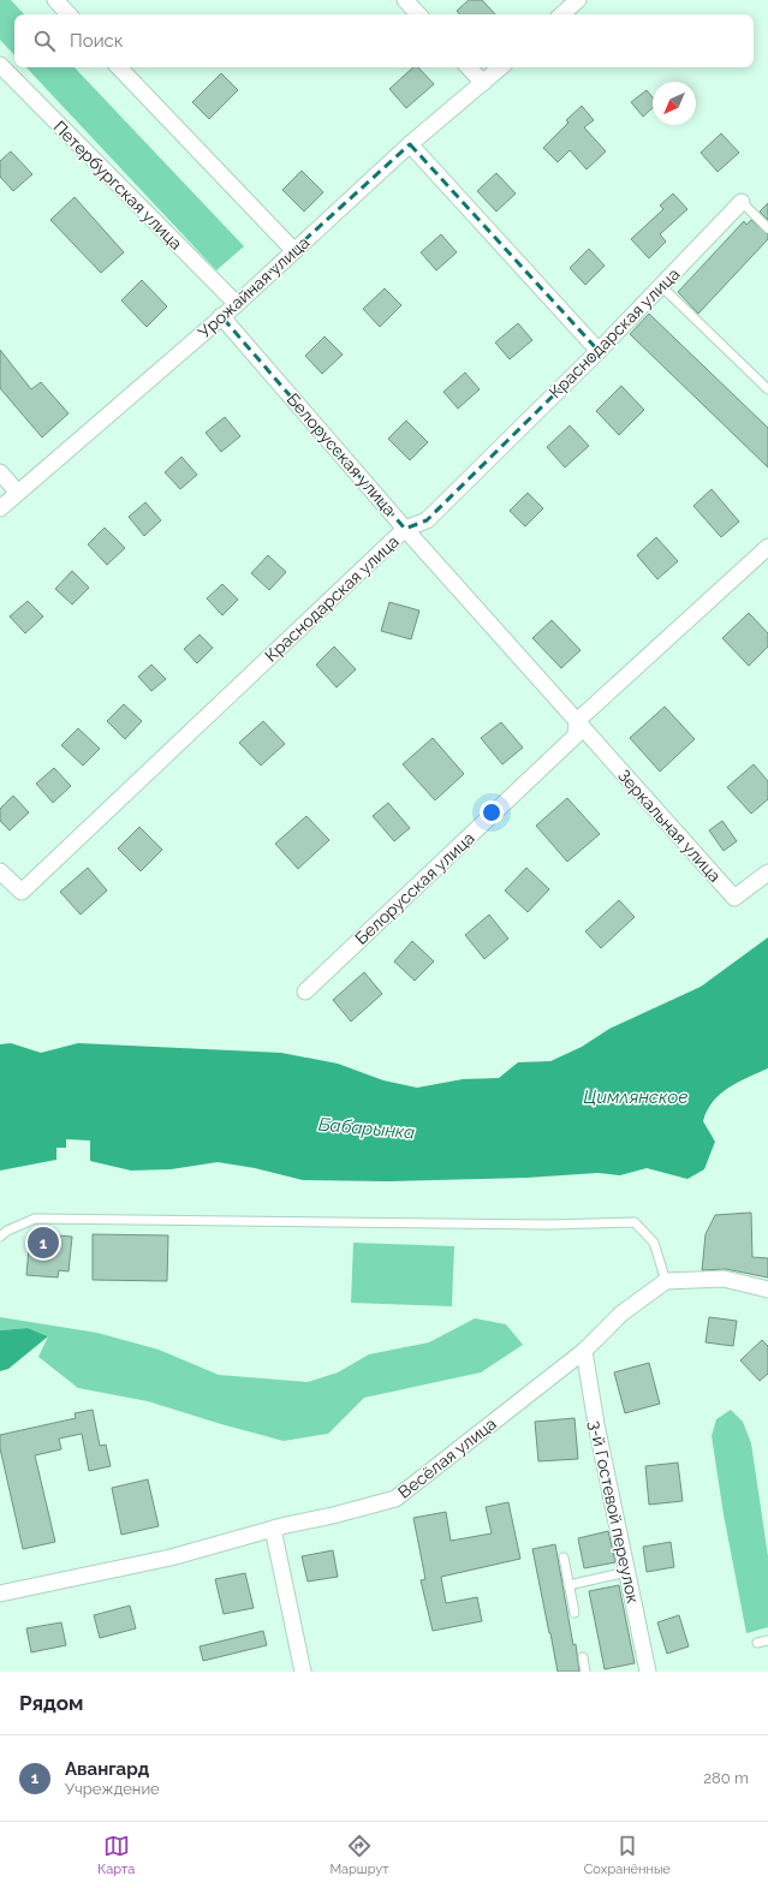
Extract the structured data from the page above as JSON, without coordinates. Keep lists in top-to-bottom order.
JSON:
{
  "streets": {
    "street": [
      "Петербургская улица",
      "Урожайная улица",
      "Краснодарская улица",
      "Белорусская улица",
      "Зеркальная улица",
      "Весёлая улица",
      "3-й Гостевой переулок"
    ]
  },
  "crossings": [
    ["Петербургская улица", "Урожайная улица"],
    ["Урожайная улица", "Белорусская улица"],
    ["Краснодарская улица", "Белорусская улица"],
    ["Белорусская улица", "Зеркальная улица"],
    ["Весёлая улица", "3-й Гостевой переулок"]
  ],
  "water": ["Цимлянское", "Бабарынка"],
  "north": "bottom left",
  "page": {
    "search": "Поиск",
    "pins": "1",
    "heading": "Рядом",
    "list": [
      {
        "mark": "1",
        "name": "Авангард",
        "note": "Учреждение",
        "value": "280 m"
      }
    ],
    "nav": ["Карта", "Маршрут", "Сохранённые"]
  }
}
